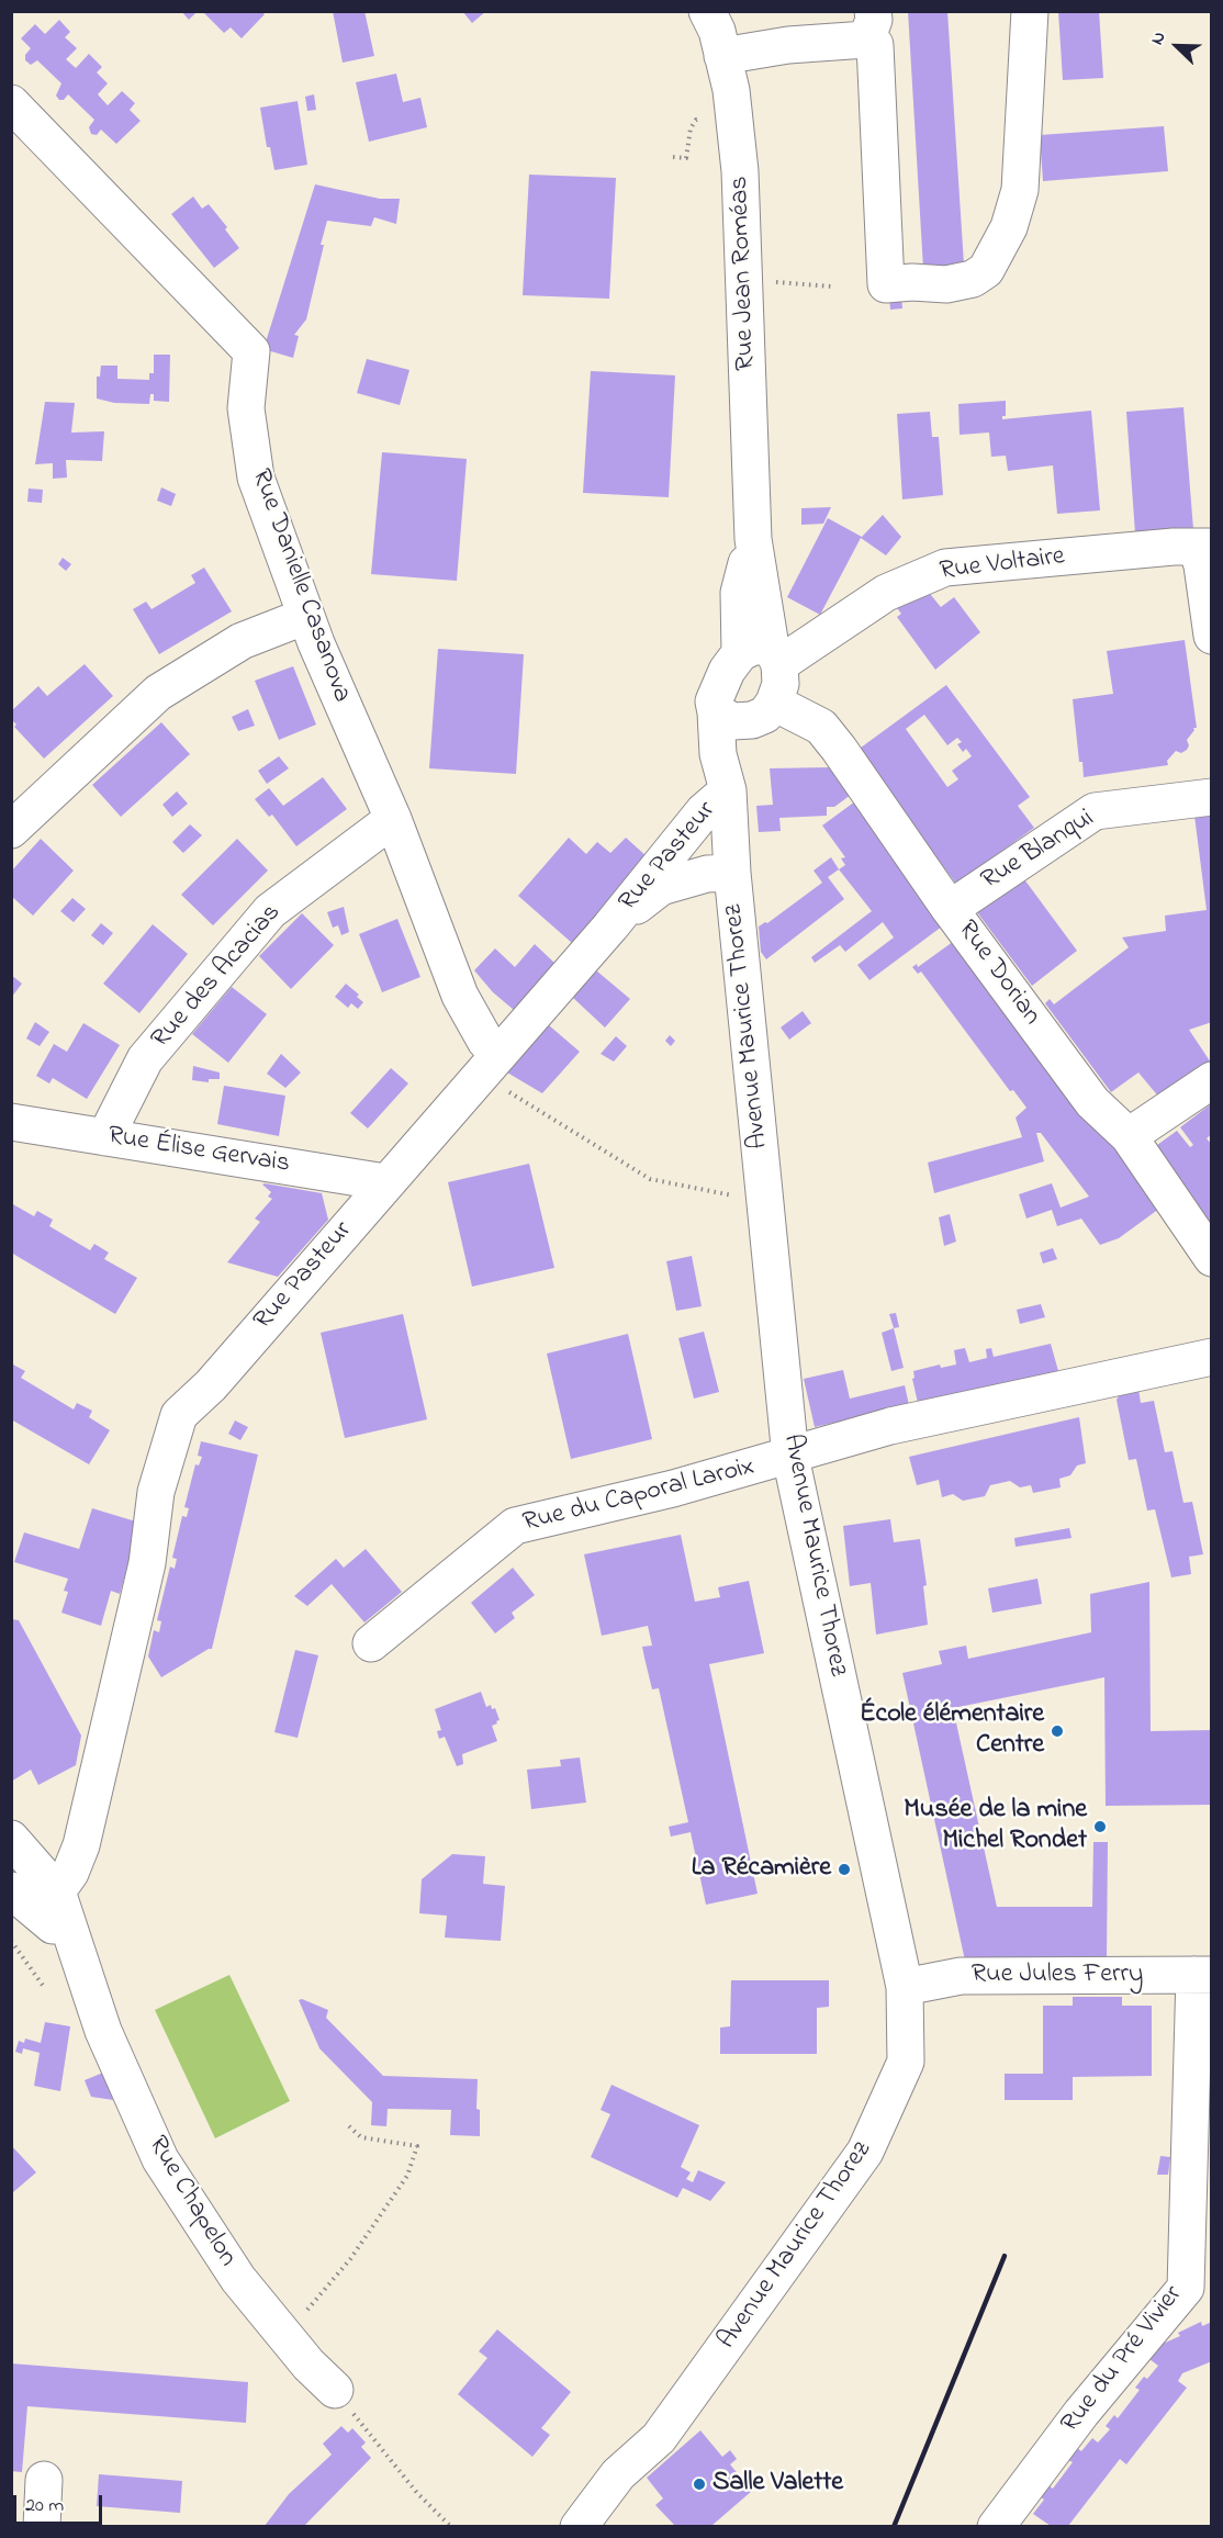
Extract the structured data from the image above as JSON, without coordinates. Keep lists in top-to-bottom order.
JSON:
{
  "streets": {
    "street": [
      "Rue Jean Roméas",
      "Rue Voltaire",
      "Rue Danielle Casanova",
      "Rue Blanqui",
      "Rue Pasteur",
      "Rue Dorian",
      "Rue des Acacias",
      "Avenue Maurice Thorez",
      "Rue Élise Gervais",
      "Rue du Caporal Laroix",
      "Rue Jules Ferry",
      "Rue Chapelon",
      "Rue du Pré Vivier"
    ]
  },
  "crossings": [
    ["Rue Jean Roméas", "Rue Voltaire"],
    ["Rue Jean Roméas", "Rue Dorian"],
    ["Rue Jean Roméas", "Avenue Maurice Thorez"],
    ["Rue Voltaire", "Rue Dorian"],
    ["Rue Voltaire", "Avenue Maurice Thorez"],
    ["Rue Danielle Casanova", "Rue Pasteur"],
    ["Rue Danielle Casanova", "Rue des Acacias"],
    ["Rue Blanqui", "Rue Dorian"],
    ["Rue Pasteur", "Avenue Maurice Thorez"],
    ["Rue Pasteur", "Rue Élise Gervais"],
    ["Rue Pasteur", "Rue Chapelon"],
    ["Rue Dorian", "Avenue Maurice Thorez"],
    ["Rue des Acacias", "Rue Élise Gervais"],
    ["Avenue Maurice Thorez", "Rue du Caporal Laroix"],
    ["Avenue Maurice Thorez", "Rue Jules Ferry"],
    ["Rue Jules Ferry", "Rue du Pré Vivier"]
  ],
  "places": [
    "École élémentaire Centre",
    "Musée de la mine Michel Rondet",
    "La Récamière",
    "Salle Valette"
  ],
  "scale_bar": "20 m",
  "north": "top left"
}
